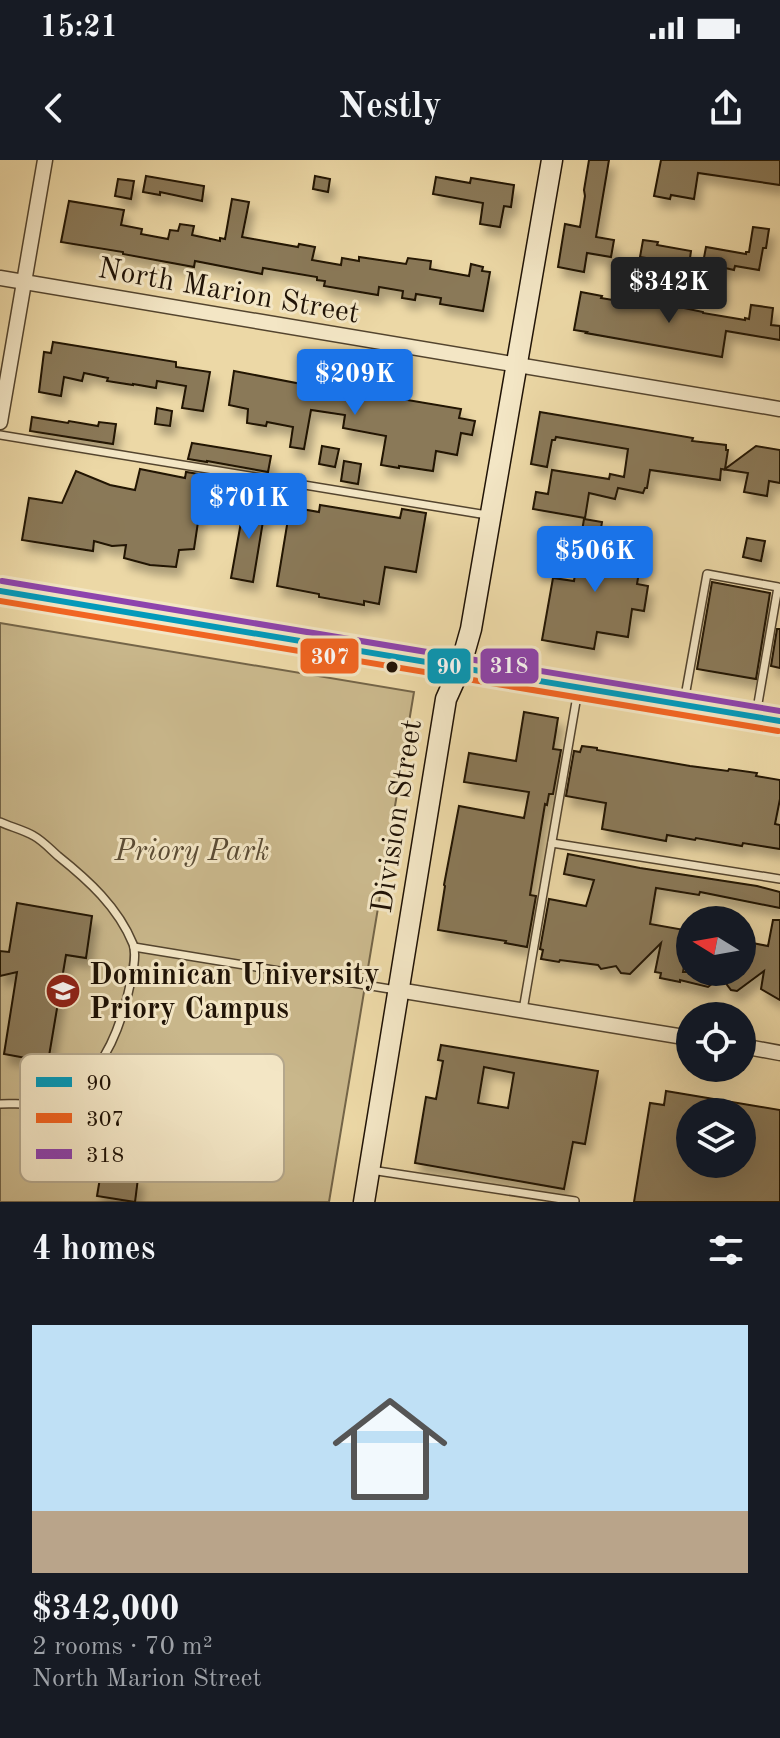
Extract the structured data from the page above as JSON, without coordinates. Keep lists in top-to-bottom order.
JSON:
{
  "streets": {
    "street": ["North Marion Street", "Division Street"]
  },
  "crossings": [
    ["North Marion Street", "Division Street"]
  ],
  "parks": ["Priory Park"],
  "places": {
    "school or university": ["Dominican University Priory Campus"]
  },
  "lines": ["transit line 318", "transit line 90", "transit line 307"],
  "legend": ["90", "307", "318"],
  "north": "left",
  "page": {
    "status": "15:21",
    "header": "Nestly",
    "price": [
      "$342K",
      "$209K",
      "$701K",
      "$506K"
    ],
    "heading": "4 homes",
    "list": [
      {
        "name": "$342,000",
        "note": "2 rooms · 70 m² · North Marion Street"
      }
    ]
  }
}
